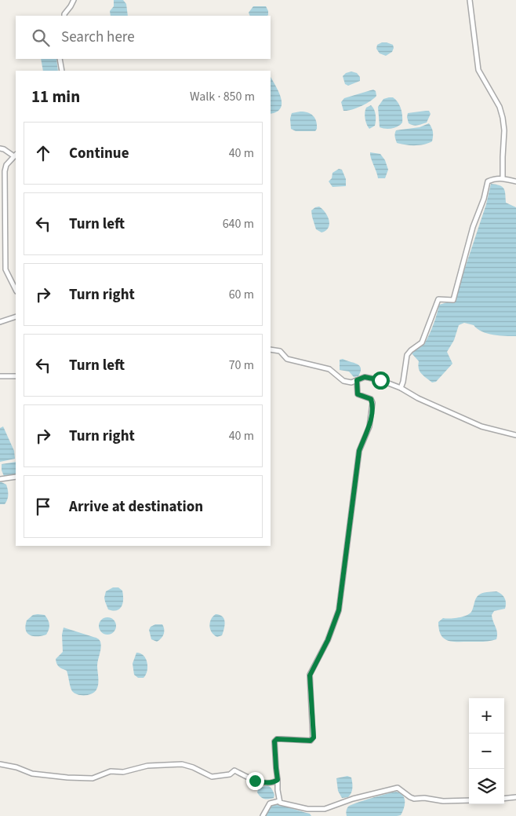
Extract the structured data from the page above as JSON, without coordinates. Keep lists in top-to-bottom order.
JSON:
{
  "page": {
    "search": "Search here",
    "heading": ["11 min", "Walk · 850 m"],
    "list": [
      ["Continue", "40 m"],
      ["Turn left", "640 m"],
      ["Turn right", "60 m"],
      ["Turn left", "70 m"],
      ["Turn right", "40 m"],
      "Arrive at destination"
    ],
    "map_buttons": ["+", "−"]
  }
}
